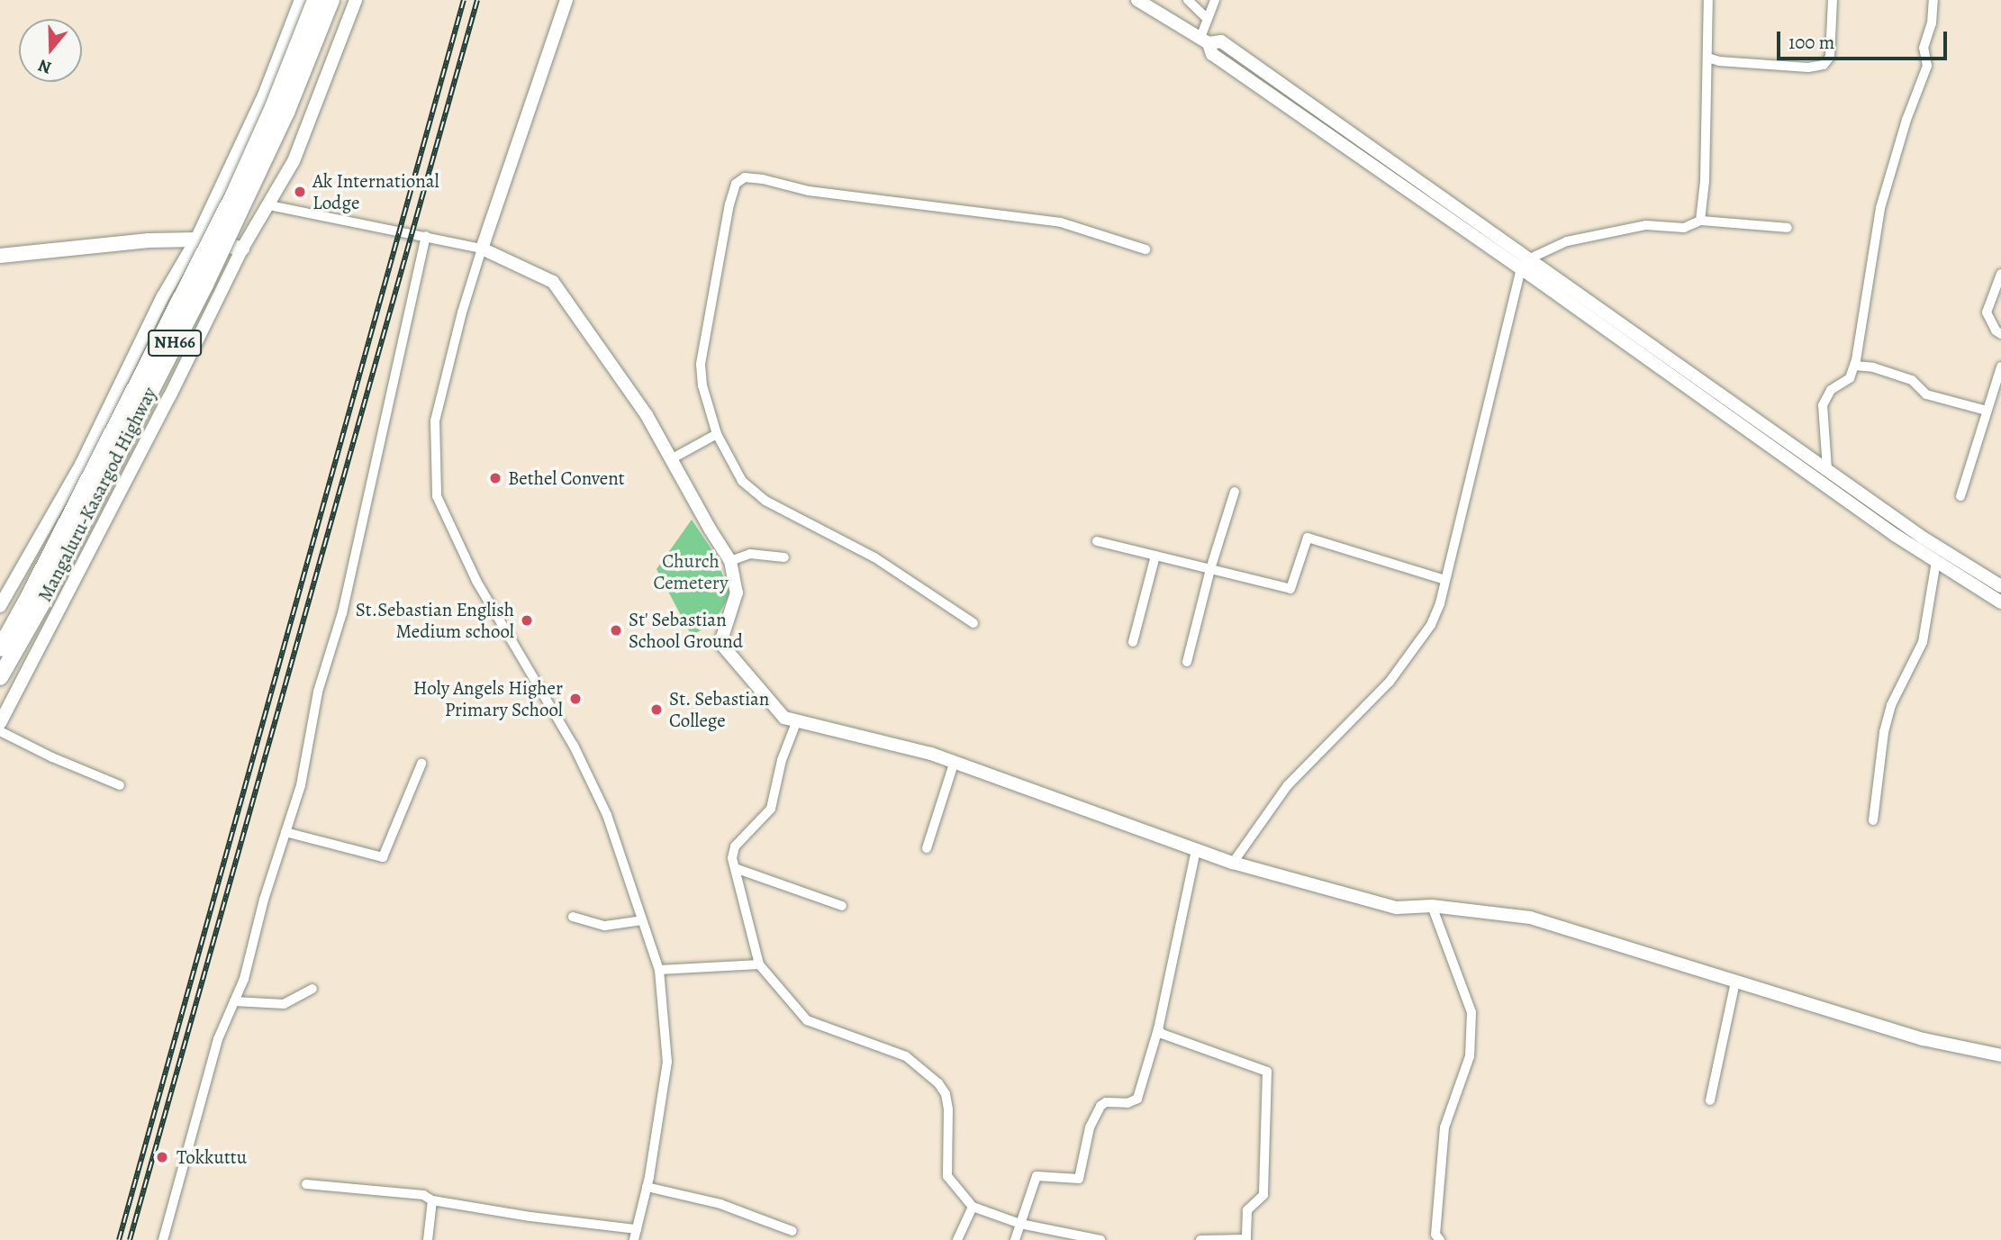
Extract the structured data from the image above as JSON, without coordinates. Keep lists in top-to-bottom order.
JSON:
{
  "streets": {
    "highway": ["NH66", "Mangaluru-Kasargod Highway"]
  },
  "parks": ["Church Cemetery"],
  "places": [
    "Ak International Lodge",
    "Bethel Convent",
    "St.Sebastian English Medium school",
    "St' Sebastian School Ground",
    "Holy Angels Higher Primary School",
    "St. Sebastian College",
    "Tokkuttu"
  ],
  "scale_bar": "100 m",
  "north": "bottom"
}
